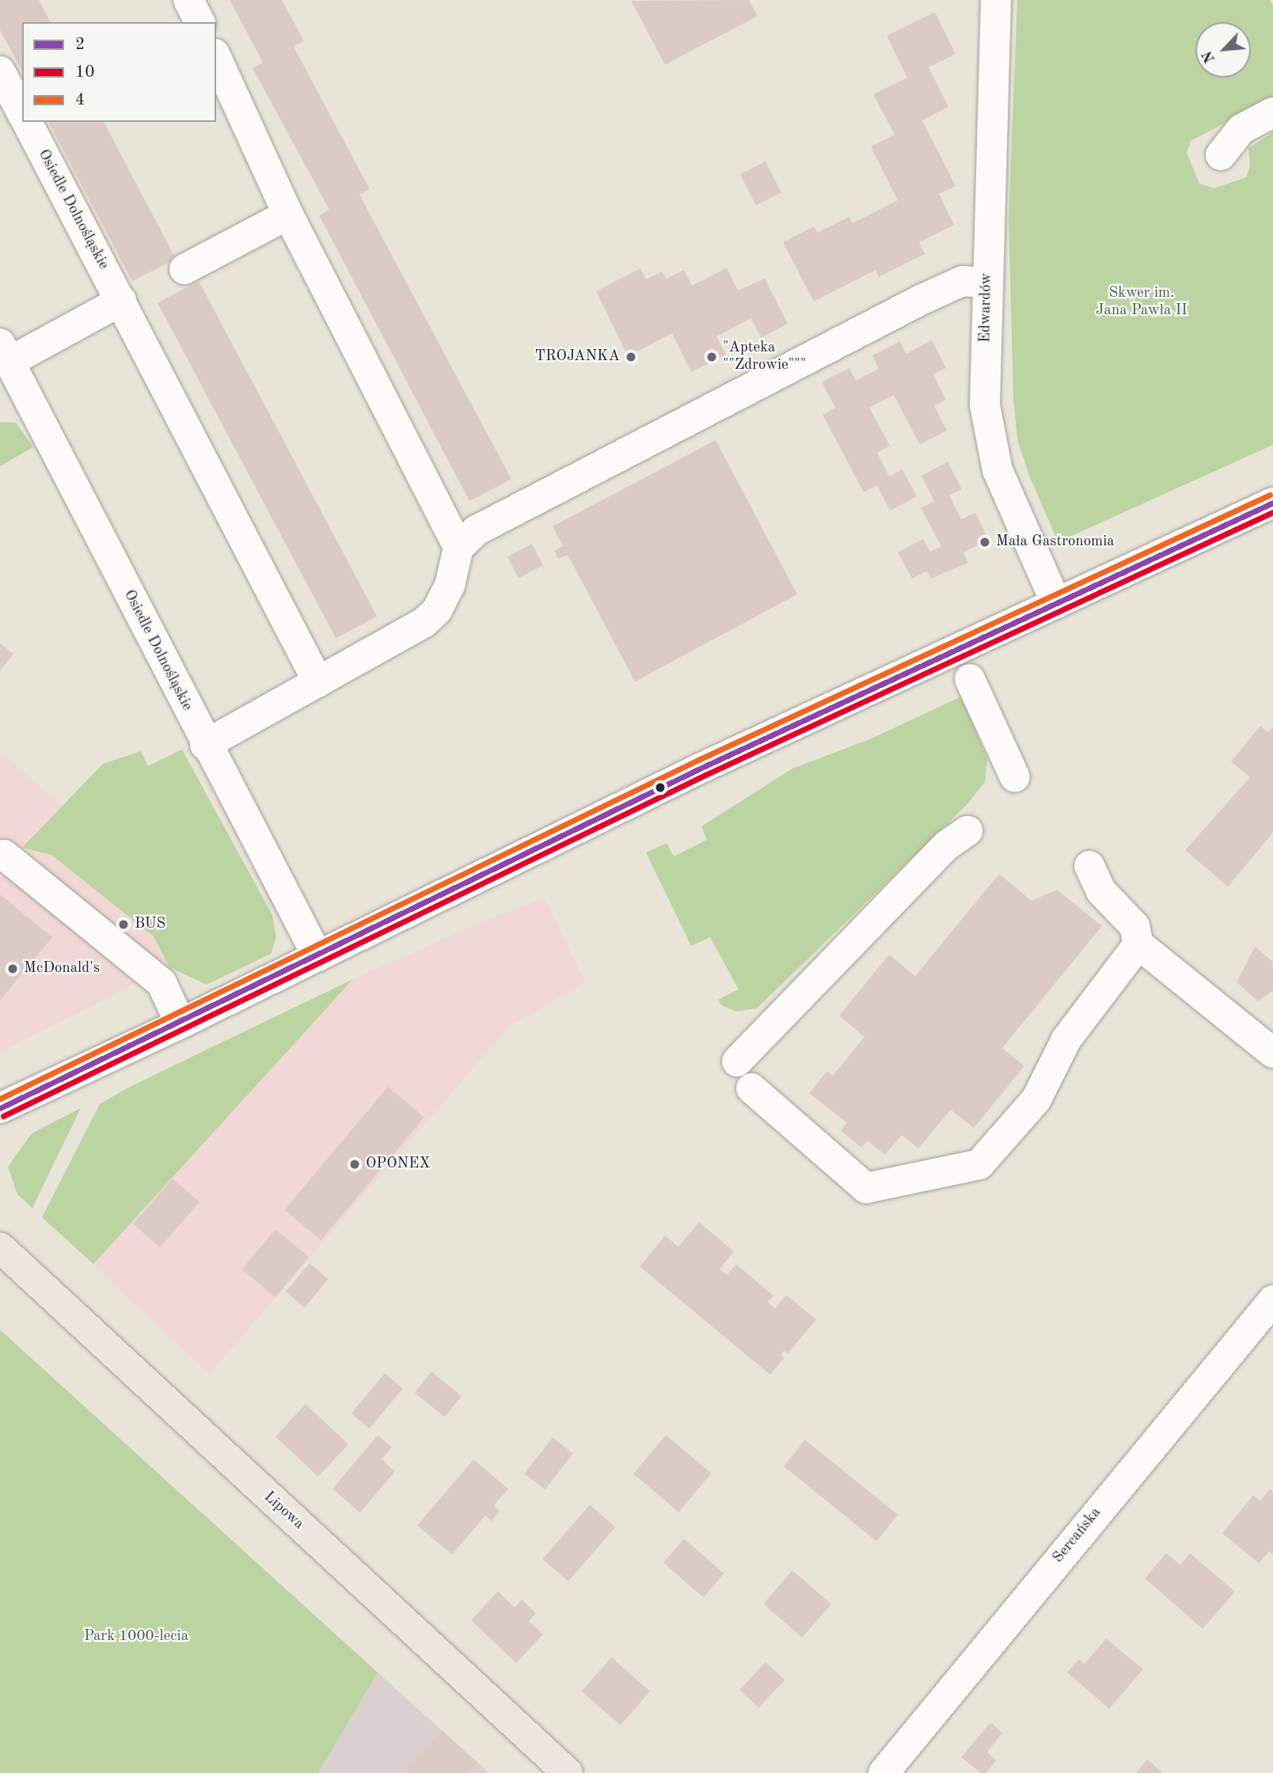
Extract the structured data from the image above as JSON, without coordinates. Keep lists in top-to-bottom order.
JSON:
{
  "streets": {
    "main road": ["Lipowa"],
    "street": ["Osiedle Dolnośląskie", "Edwardów", "Sercańska"]
  },
  "parks": ["Skwer im. Jana Pawła II", "Park 1000-lecia"],
  "places": [
    "TROJANKA",
    "\"Apteka \"\"Zdrowie\"\"\"",
    "Mała Gastronomia",
    "BUS",
    "McDonald's",
    "OPONEX"
  ],
  "lines": ["transit line 4", "transit line 2", "transit line 10"],
  "legend": ["2", "10", "4"],
  "north": "bottom left"
}
